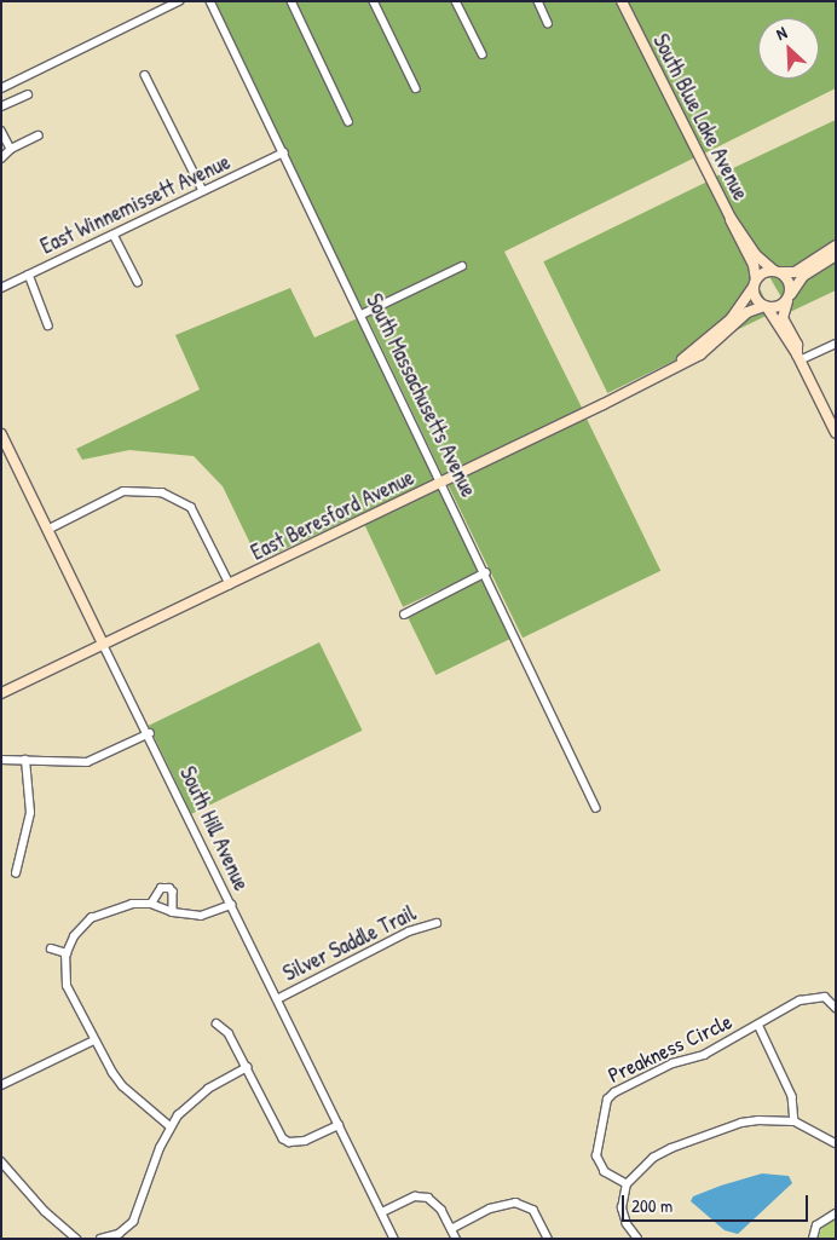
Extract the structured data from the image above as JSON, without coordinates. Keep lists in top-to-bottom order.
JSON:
{
  "streets": {
    "street": [
      "South Blue Lake Avenue",
      "East Winnemissett Avenue",
      "South Massachusetts Avenue",
      "East Beresford Avenue",
      "South Hill Avenue",
      "Silver Saddle Trail",
      "Preakness Circle"
    ]
  },
  "crossings": [
    ["South Blue Lake Avenue", "East Beresford Avenue"],
    ["East Winnemissett Avenue", "South Massachusetts Avenue"],
    ["South Massachusetts Avenue", "East Beresford Avenue"],
    ["East Beresford Avenue", "South Hill Avenue"],
    ["South Hill Avenue", "Silver Saddle Trail"]
  ],
  "scale_bar": "200 m",
  "north": "top left"
}
